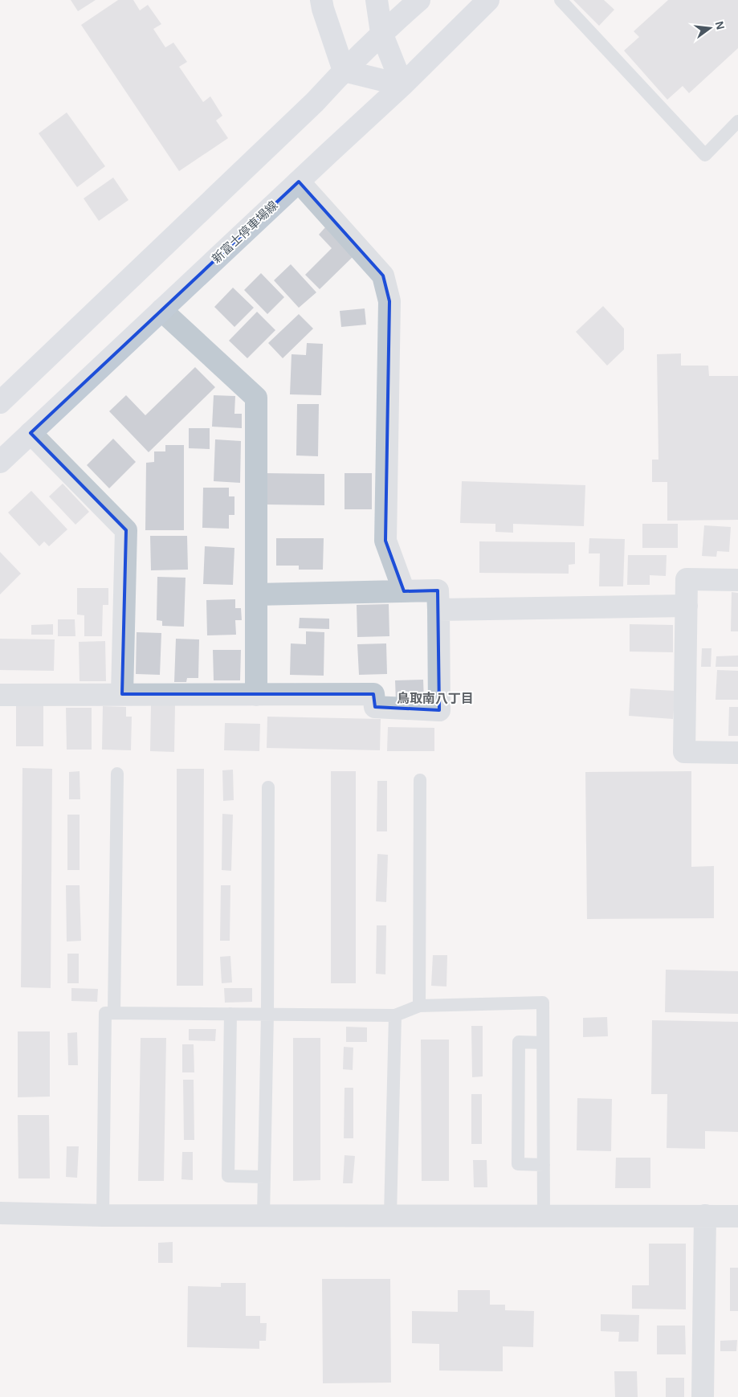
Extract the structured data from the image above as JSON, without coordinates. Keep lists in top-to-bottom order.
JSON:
{
  "streets": {
    "main road": ["新富士停車場線"]
  },
  "districts": ["鳥取南八丁目"],
  "north": "right"
}
